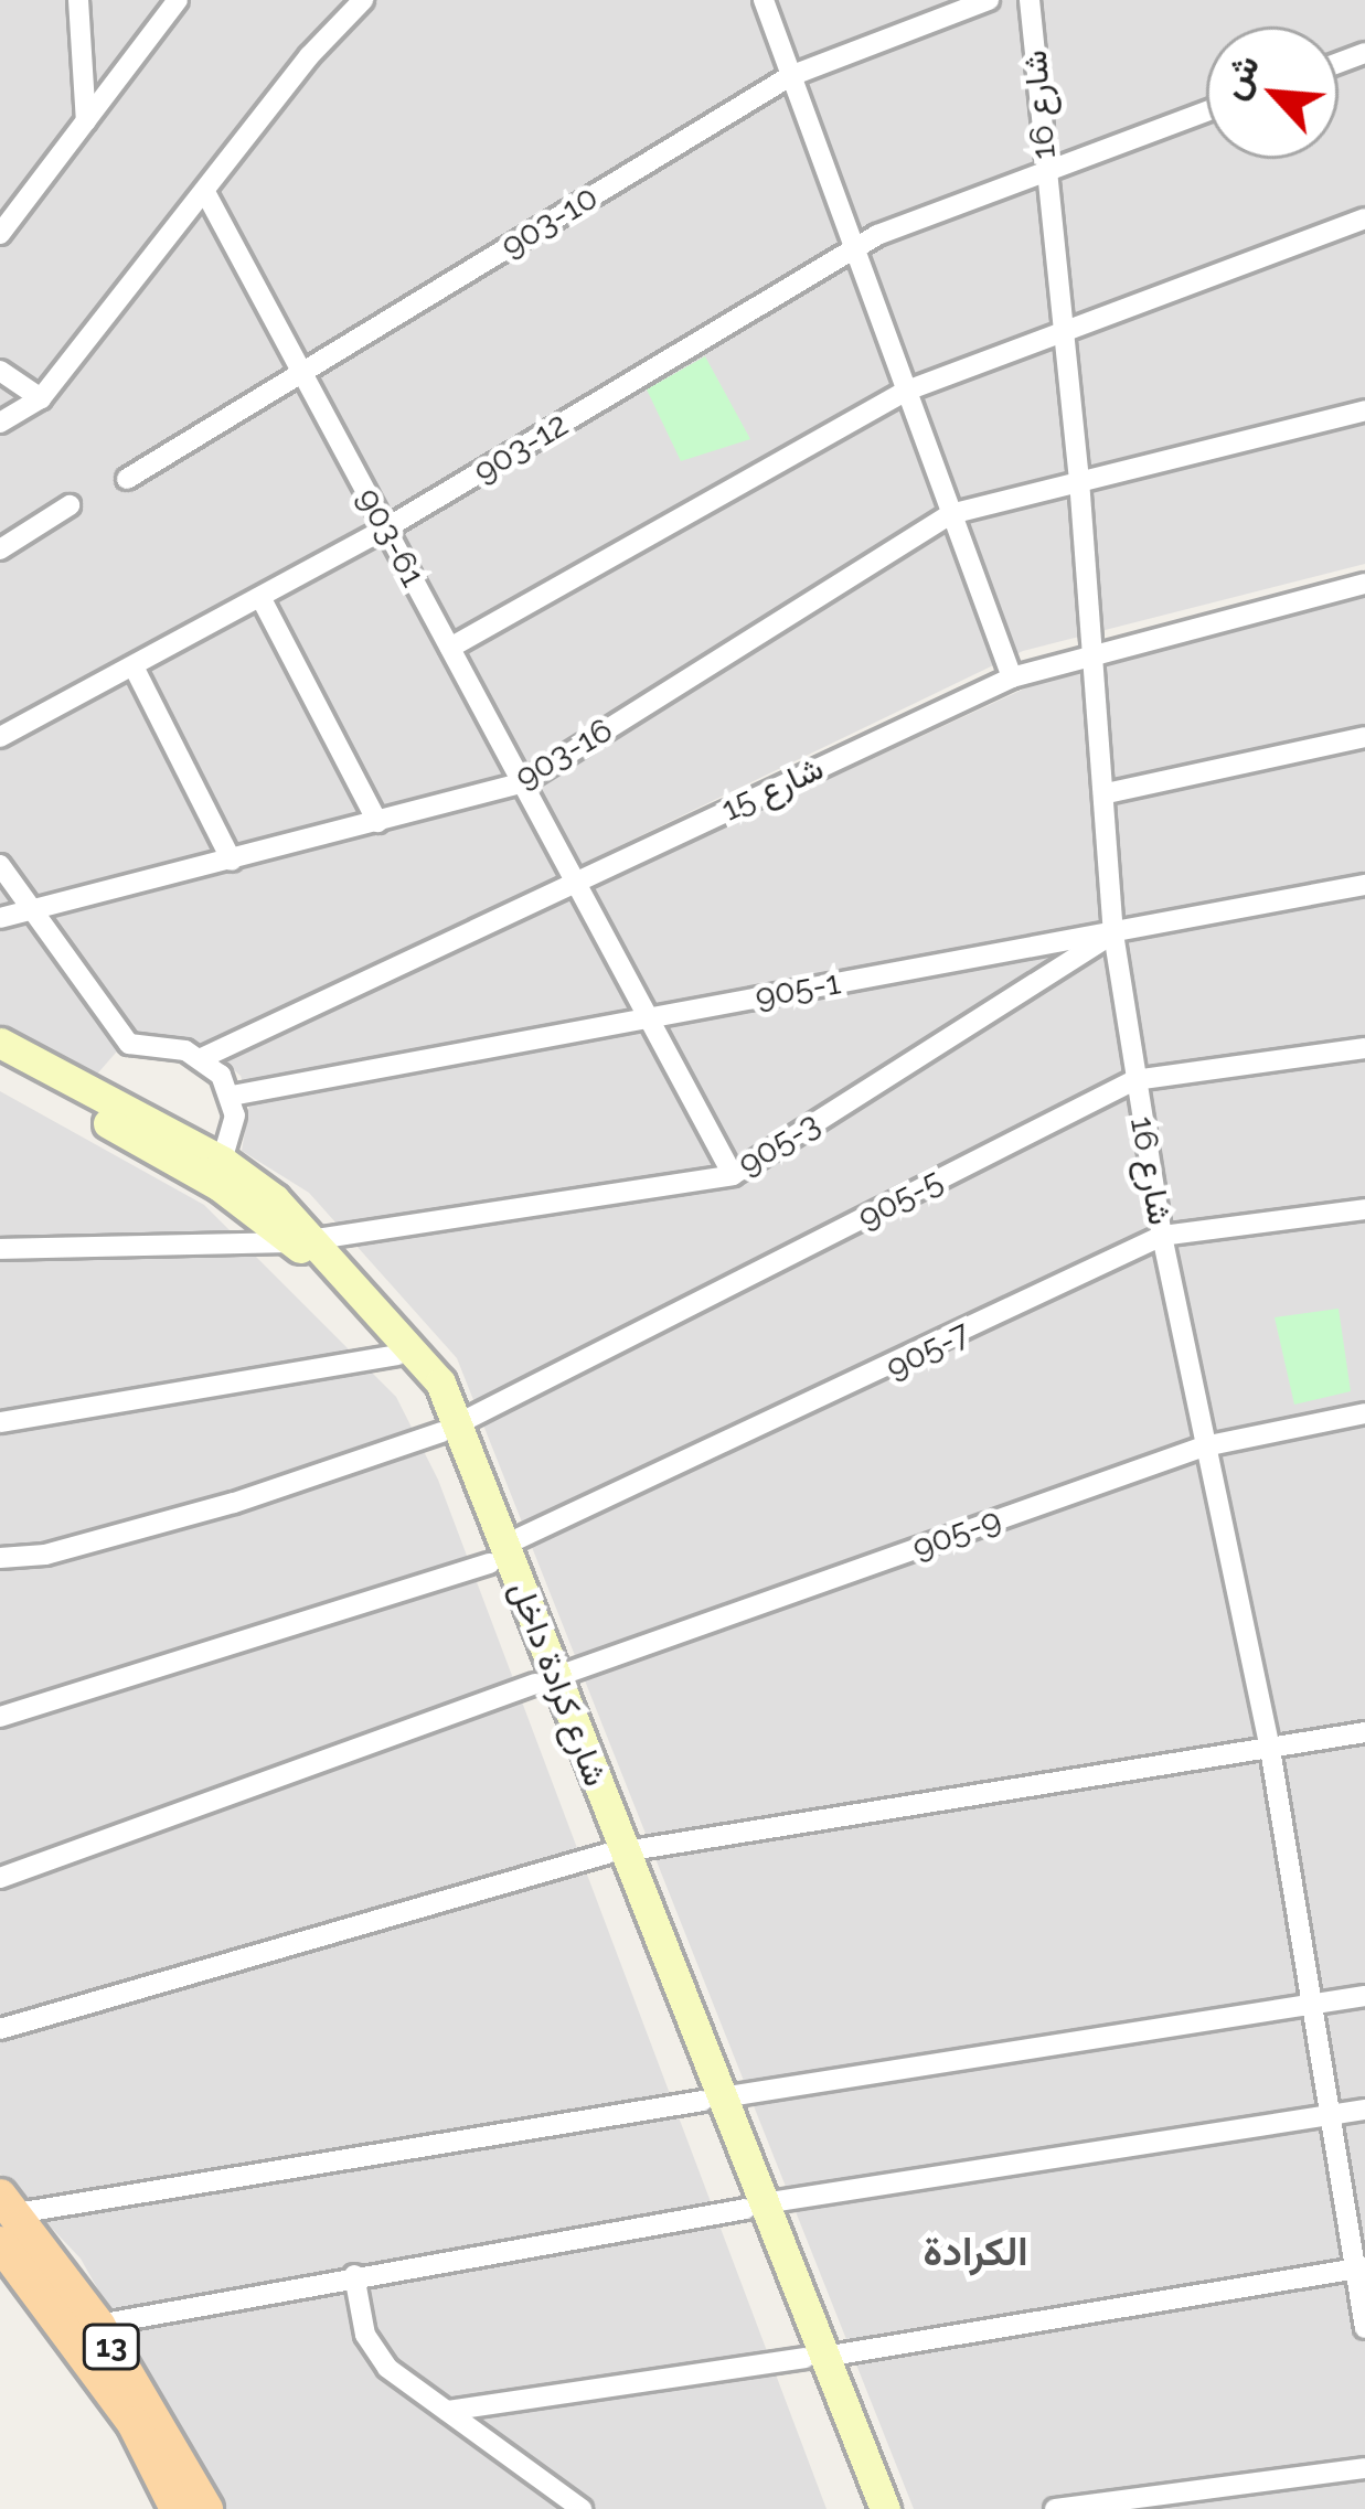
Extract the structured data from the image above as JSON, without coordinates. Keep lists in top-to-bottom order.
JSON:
{
  "streets": {
    "main road": ["شارع كرادة داخل", "13"],
    "street": [
      "شارع 16",
      "903-10",
      "903-12",
      "903-61",
      "903-16",
      "شارع 15",
      "905-1",
      "905-3",
      "905-5",
      "905-7",
      "905-9"
    ]
  },
  "crossings": [
    ["شارع 16", "903-12"],
    ["شارع 16", "903-16"],
    ["شارع 16", "شارع 15"],
    ["شارع 16", "905-1"],
    ["شارع 16", "905-3"],
    ["شارع 16", "905-5"],
    ["شارع 16", "905-7"],
    ["شارع 16", "905-9"],
    ["903-10", "903-61"],
    ["903-12", "903-61"],
    ["903-61", "903-16"],
    ["903-61", "شارع 15"],
    ["903-61", "905-1"],
    ["903-61", "905-3"],
    ["905-1", "905-3"],
    ["905-3", "شارع كرادة داخل"],
    ["905-5", "شارع كرادة داخل"],
    ["905-7", "شارع كرادة داخل"],
    ["905-9", "شارع كرادة داخل"]
  ],
  "districts": ["الكرادة"],
  "north": "top left"
}
